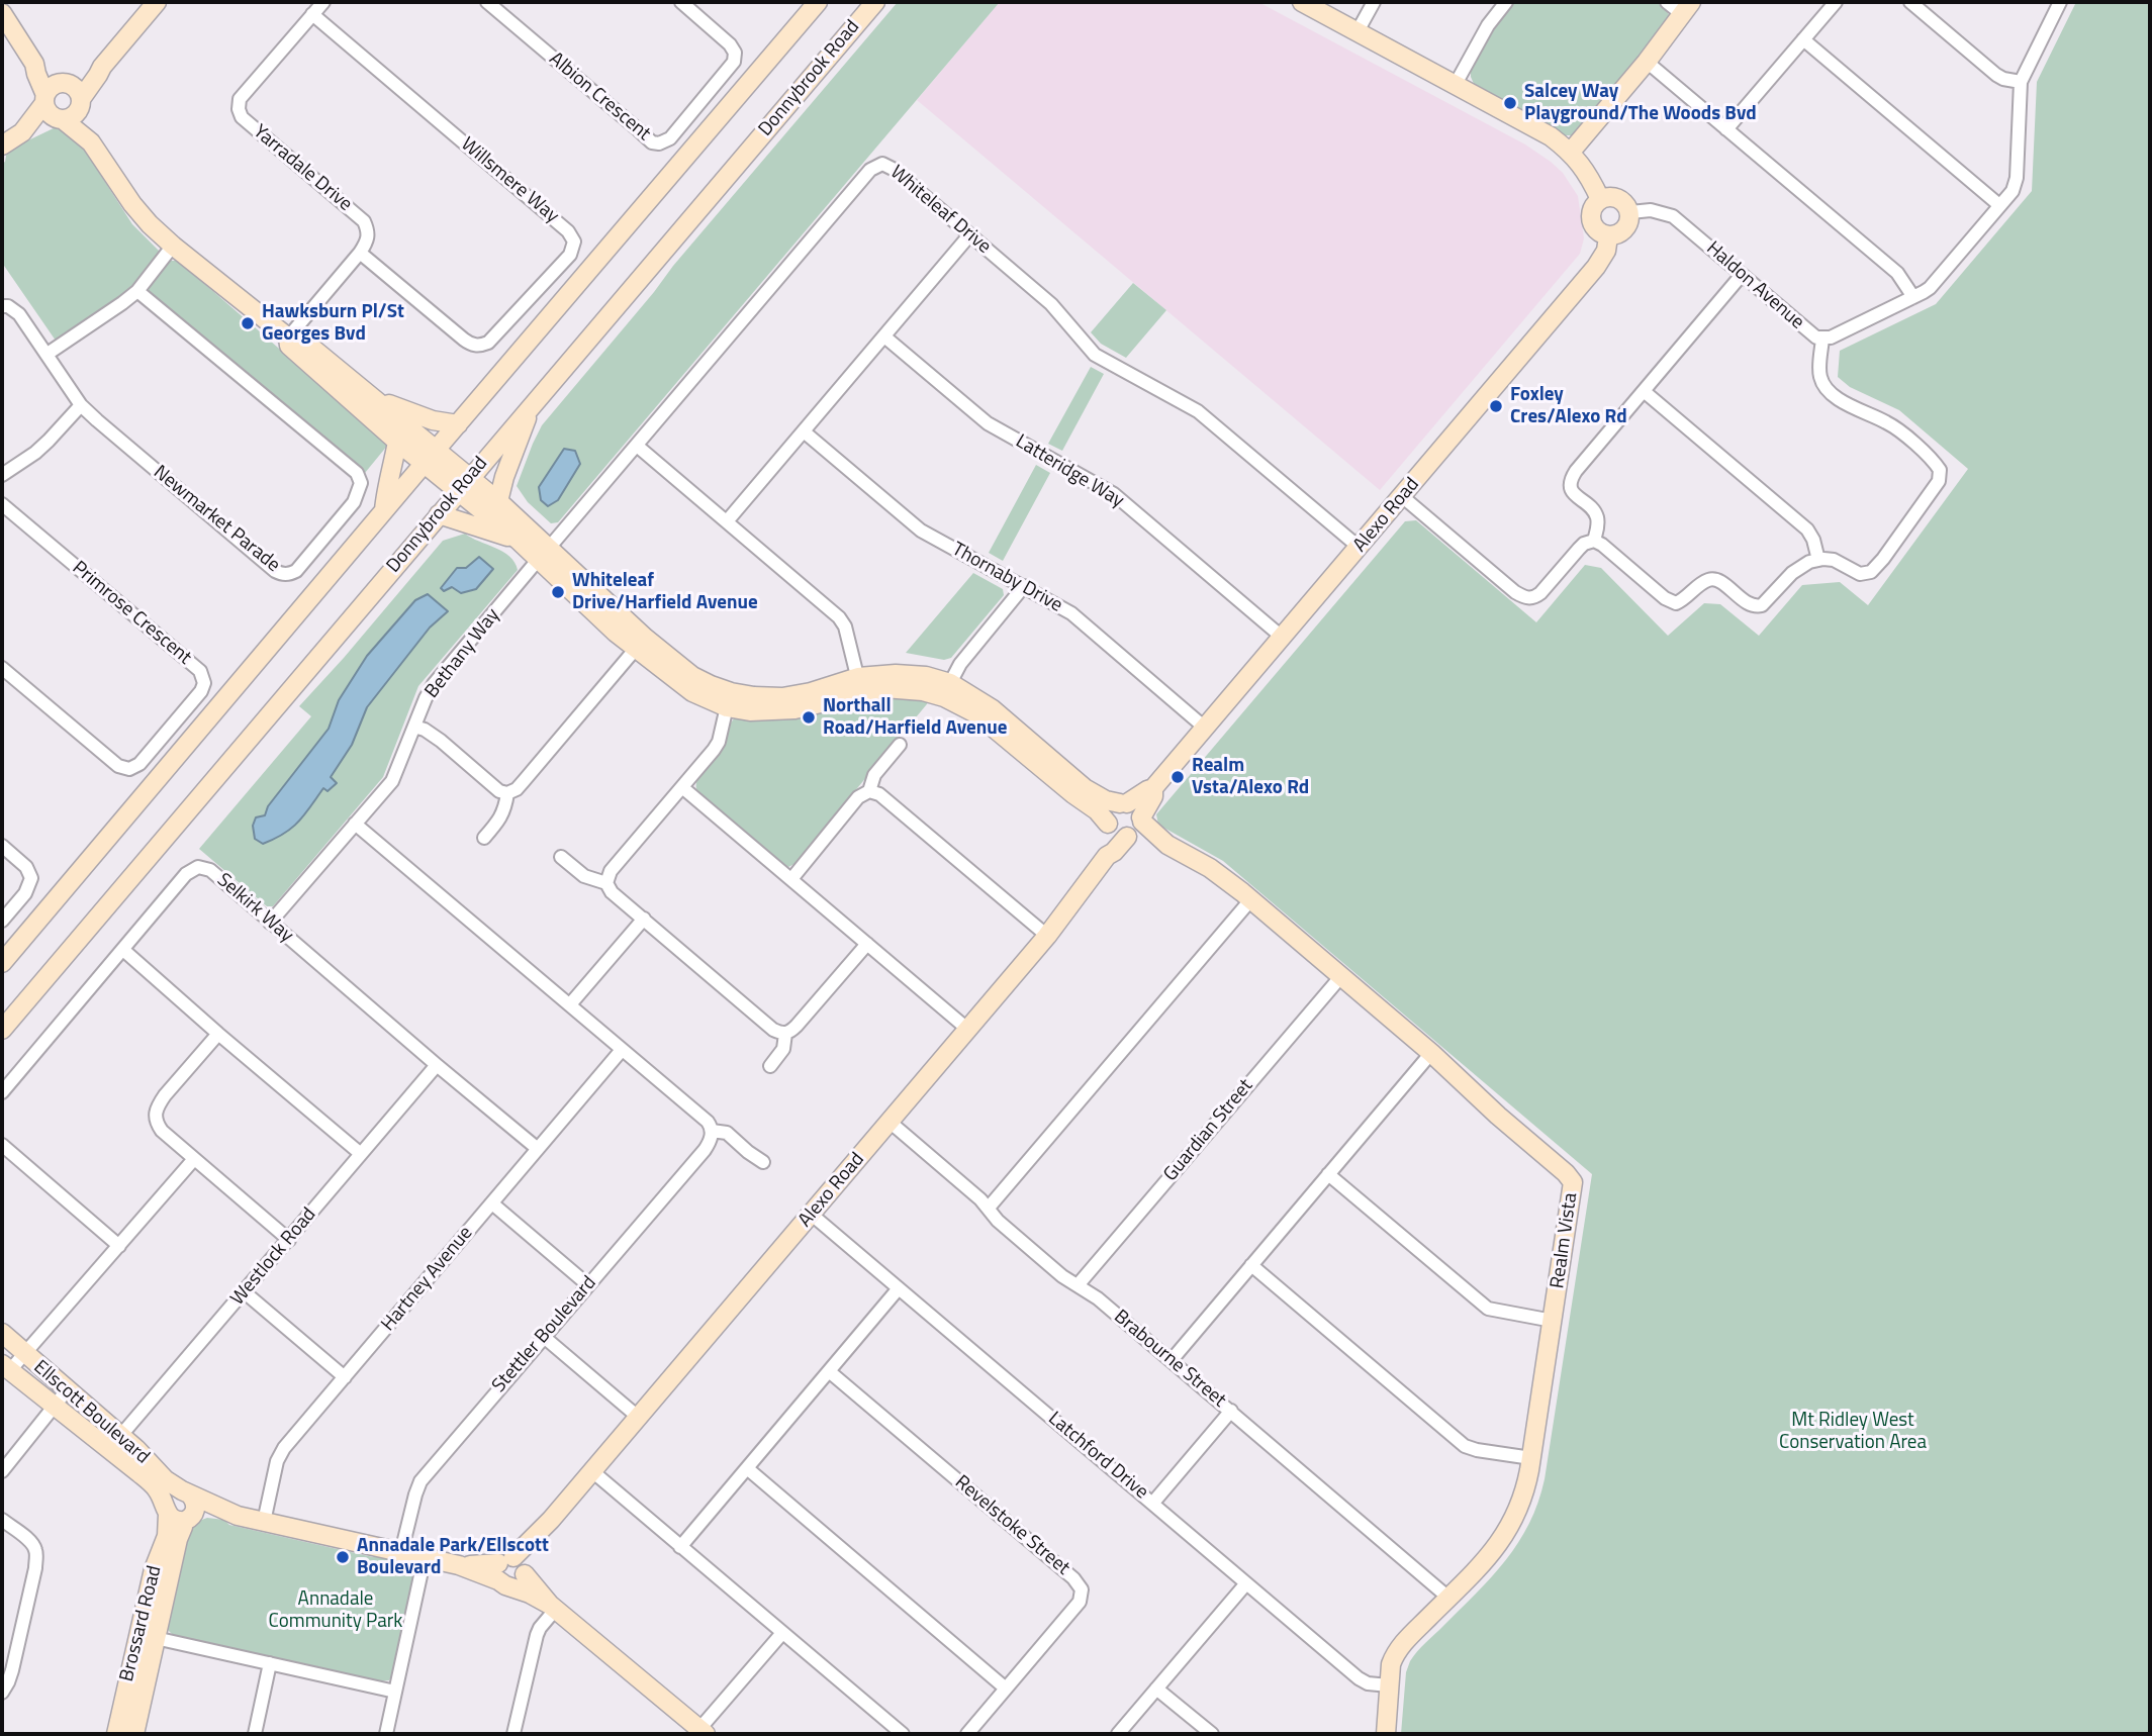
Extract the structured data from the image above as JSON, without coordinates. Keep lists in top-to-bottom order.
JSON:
{
  "streets": {
    "street": [
      "Donnybrook Road",
      "Albion Crescent",
      "Yarradale Drive",
      "Willsmere Way",
      "Whiteleaf Drive",
      "Haldon Avenue",
      "Latteridge Way",
      "Alexo Road",
      "Newmarket Parade",
      "Thornaby Drive",
      "Primrose Crescent",
      "Bethany Way",
      "Selkirk Way",
      "Guardian Street",
      "Realm Vista",
      "Westlock Road",
      "Hartney Avenue",
      "Stettler Boulevard",
      "Brabourne Street",
      "Ellscott Boulevard",
      "Latchford Drive",
      "Revelstoke Street",
      "Brossard Road"
    ]
  },
  "crossings": [
    ["Yarradale Drive", "Willsmere Way"],
    ["Whiteleaf Drive", "Alexo Road"],
    ["Whiteleaf Drive", "Bethany Way"],
    ["Haldon Avenue", "Alexo Road"],
    ["Latteridge Way", "Alexo Road"],
    ["Alexo Road", "Thornaby Drive"],
    ["Alexo Road", "Realm Vista"],
    ["Alexo Road", "Brabourne Street"],
    ["Alexo Road", "Ellscott Boulevard"],
    ["Alexo Road", "Latchford Drive"],
    ["Bethany Way", "Selkirk Way"],
    ["Selkirk Way", "Westlock Road"],
    ["Selkirk Way", "Hartney Avenue"],
    ["Guardian Street", "Realm Vista"],
    ["Guardian Street", "Brabourne Street"],
    ["Realm Vista", "Brabourne Street"],
    ["Realm Vista", "Latchford Drive"],
    ["Westlock Road", "Ellscott Boulevard"],
    ["Hartney Avenue", "Ellscott Boulevard"],
    ["Stettler Boulevard", "Ellscott Boulevard"],
    ["Ellscott Boulevard", "Brossard Road"]
  ],
  "parks": ["Mt Ridley West Conservation Area", "Annadale Community Park"],
  "places": [
    "Salcey Way Playground/The Woods Bvd",
    "Hawksburn Pl/St Georges Bvd",
    "Foxley Cres/Alexo Rd",
    "Whiteleaf Drive/Harfield Avenue",
    "Northall Road/Harfield Avenue",
    "Realm Vsta/Alexo Rd",
    "Annadale Park/Ellscott Boulevard"
  ]
}
